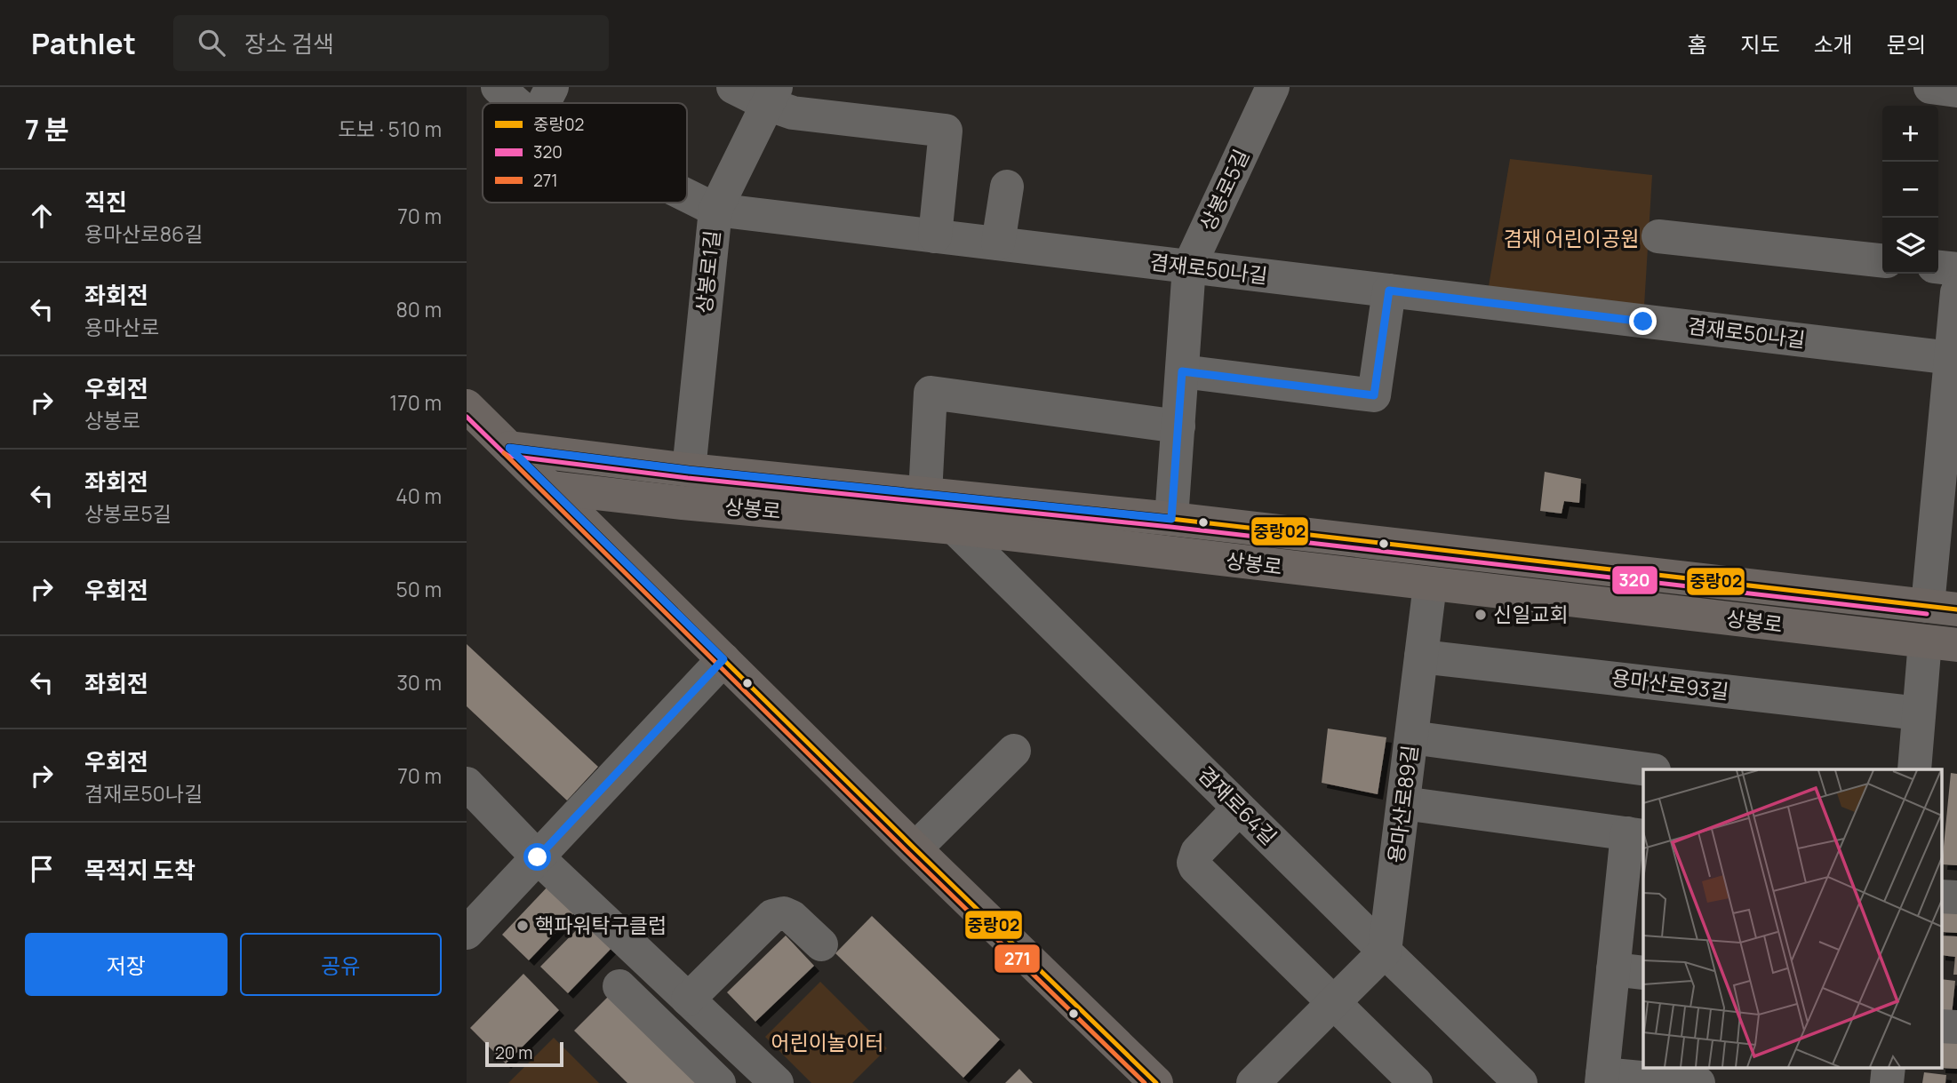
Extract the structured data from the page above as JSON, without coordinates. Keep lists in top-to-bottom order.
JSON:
{
  "streets": {
    "main road": ["상봉로"],
    "street": [
      "상봉로5길",
      "겸재로50나길",
      "상봉로1길",
      "용마산로93길",
      "용마산로89길",
      "겸재로64길"
    ]
  },
  "crossings": [
    ["상봉로5길", "겸재로50나길"],
    ["상봉로5길", "상봉로"],
    ["겸재로50나길", "상봉로1길"],
    ["상봉로1길", "상봉로"],
    ["상봉로", "용마산로89길"],
    ["상봉로", "겸재로64길"],
    ["용마산로93길", "용마산로89길"],
    ["용마산로89길", "겸재로64길"]
  ],
  "parks": ["겸재 어린이공원", "어린이놀이터"],
  "places": ["신일교회", "핵파워탁구클럽"],
  "lines": ["transit line 320", "transit line 중랑02", "transit line 271"],
  "legend": ["중랑02", "320", "271"],
  "scale_bar": "20 m",
  "page": {
    "header": "Pathlet",
    "search": "장소 검색",
    "nav": [
      "홈",
      "지도",
      "소개",
      "문의"
    ],
    "heading": ["7 분", "도보 · 510 m"],
    "map_buttons": ["+", "−"],
    "list": [
      ["직진", "용마산로86길", "70 m"],
      ["좌회전", "용마산로", "80 m"],
      ["우회전", "상봉로", "170 m"],
      ["좌회전", "상봉로5길", "40 m"],
      ["우회전", "50 m"],
      ["좌회전", "30 m"],
      ["우회전", "겸재로50나길", "70 m"],
      "목적지 도착"
    ],
    "buttons": ["저장", "공유"],
    "scale": "20 m"
  }
}
